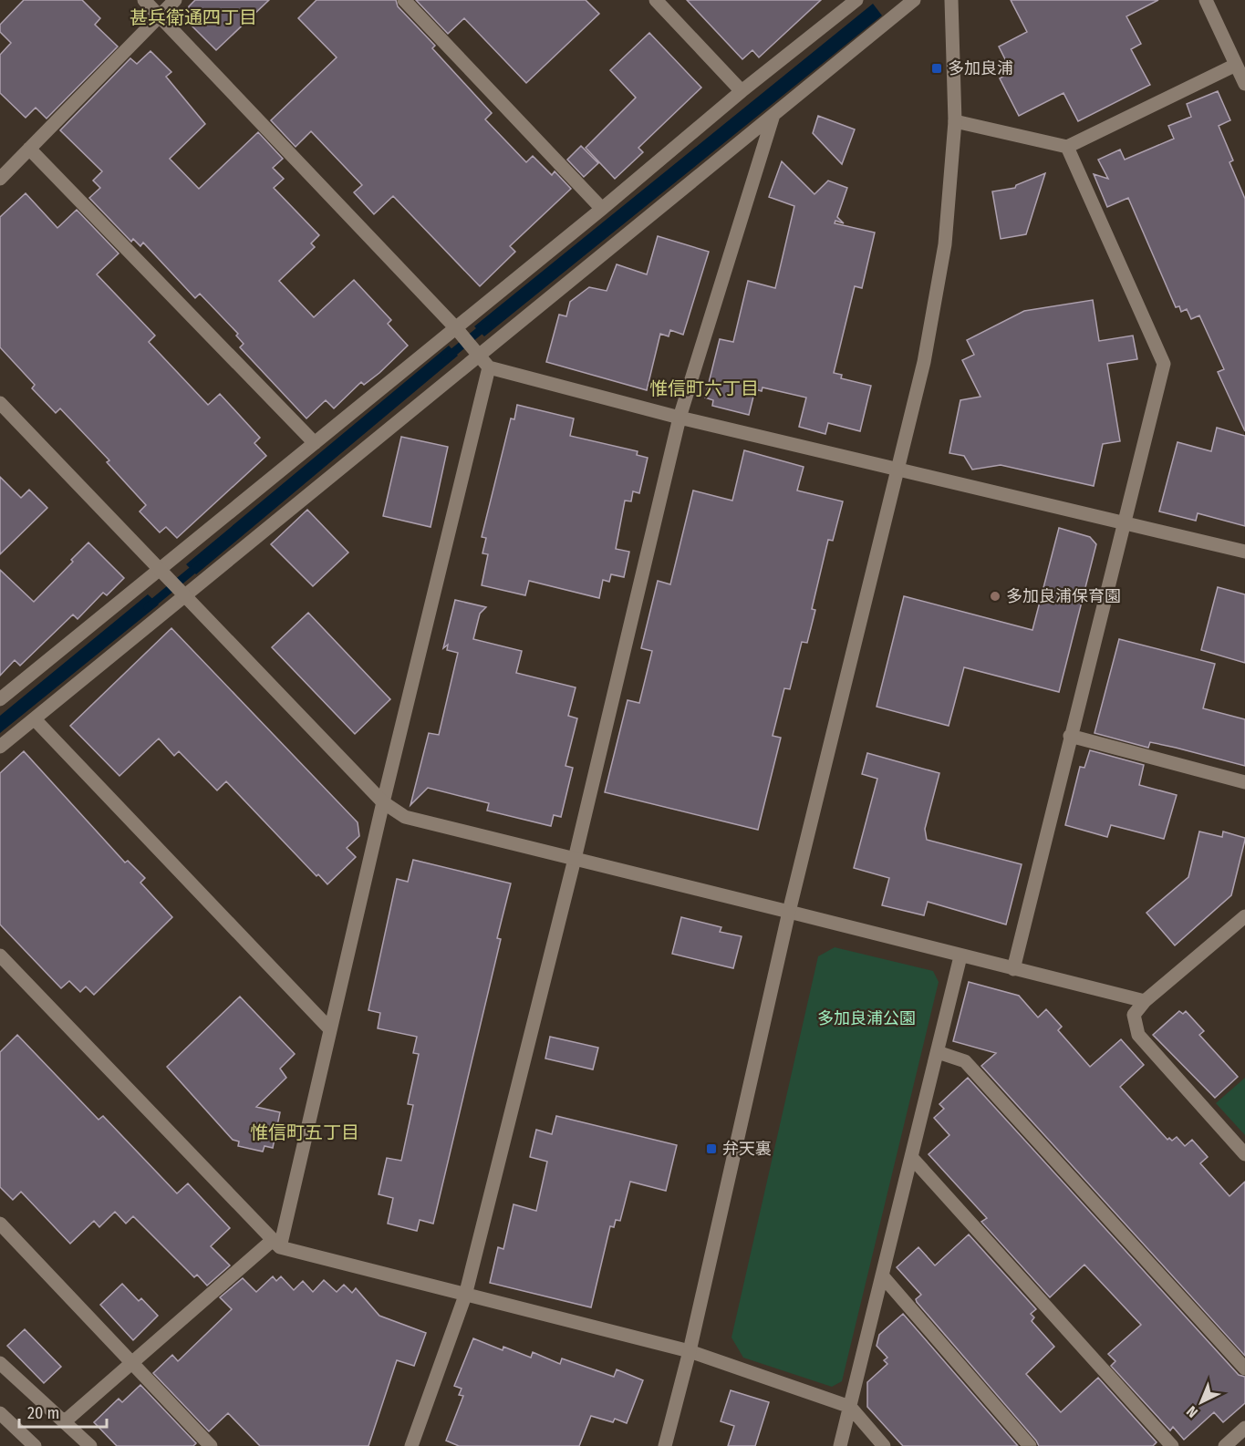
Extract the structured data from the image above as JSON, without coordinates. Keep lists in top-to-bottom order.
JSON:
{
  "districts": ["甚兵衛通四丁目", "惟信町六丁目", "惟信町五丁目"],
  "parks": ["多加良浦公園"],
  "places": {
    "transit": ["多加良浦", "弁天裏"],
    "other": ["多加良浦保育園"]
  },
  "scale_bar": "20 m",
  "north": "bottom left"
}
